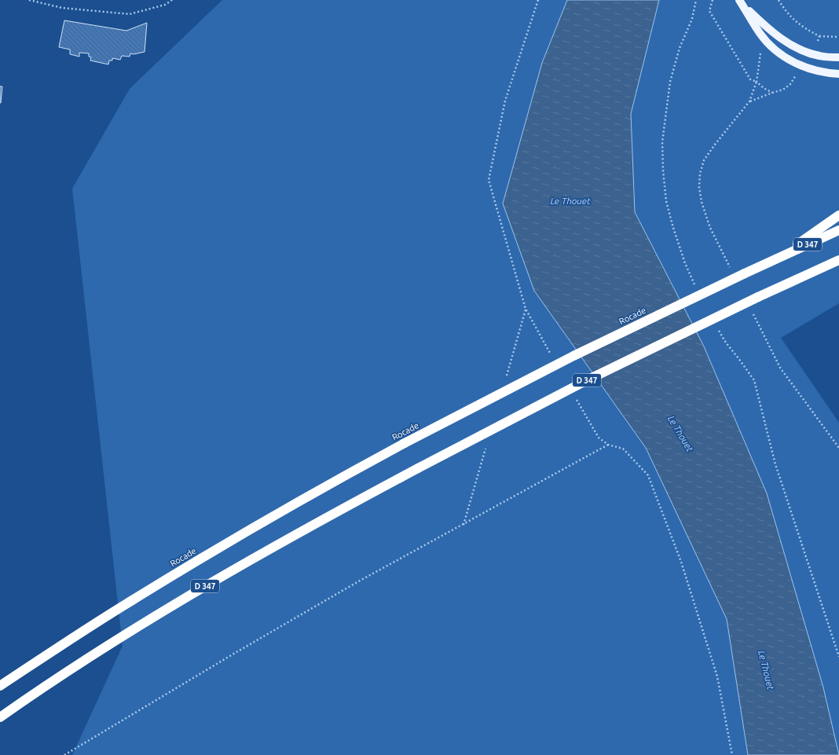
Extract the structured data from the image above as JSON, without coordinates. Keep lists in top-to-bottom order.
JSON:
{
  "streets": {
    "highway": ["D 347", "Rocade"]
  },
  "water": ["Le Thouet"]
}
